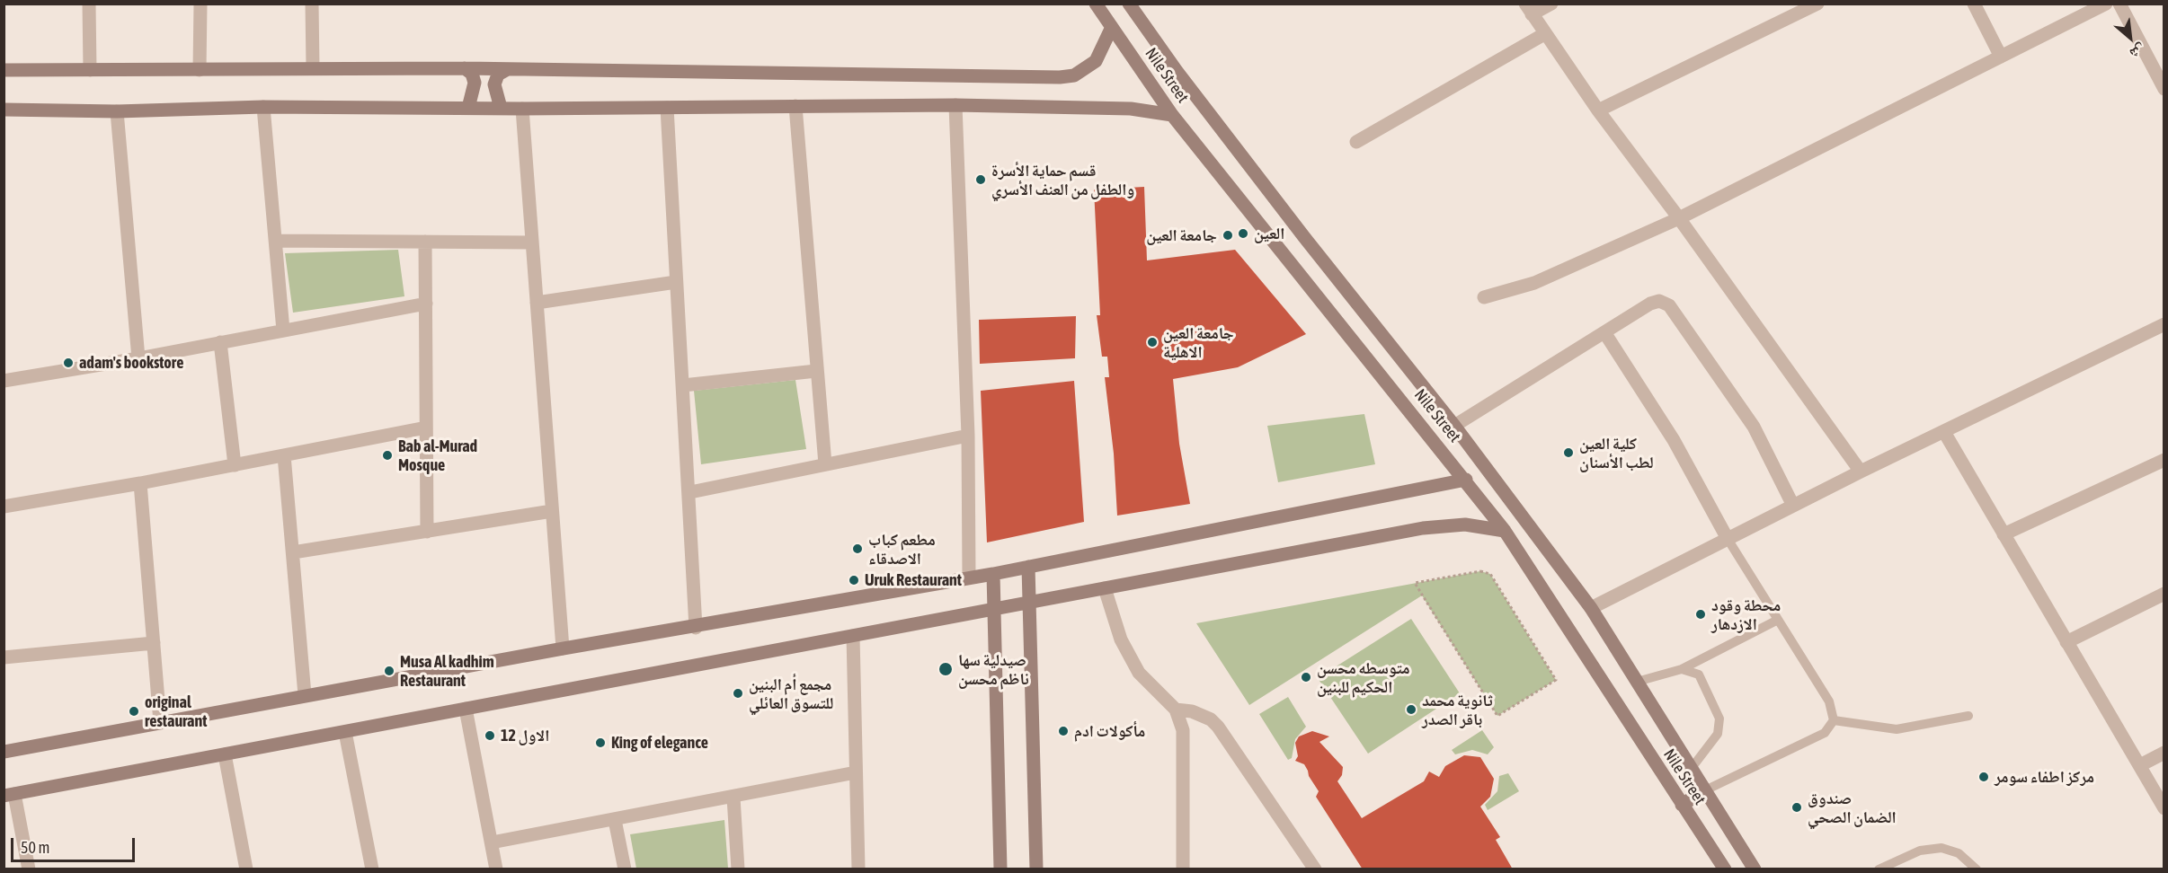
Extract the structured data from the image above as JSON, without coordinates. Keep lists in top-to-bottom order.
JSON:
{
  "streets": {
    "main road": ["Nile Street"]
  },
  "places": [
    "قسم حماية الأسرة والطفل من العنف الأسري",
    "العين",
    "جامعة العين",
    "جامعة العين الاهلية",
    "adam's bookstore",
    "كلية العين لطب الأسنان",
    "Bab al-Murad Mosque",
    "مطعم كباب الاصدقاء",
    "Uruk Restaurant",
    "محطة وقود الازدهار",
    "صيدلية سها ناظم محسن",
    "Musa Al kadhim Restaurant",
    "متوسطه محسن الحكيم للبنين",
    "مجمع أم البنين للتسوق العائلي",
    "ثانوية محمد باقر الصدر",
    "original restaurant",
    "مأكولات ادم",
    "الاول 12",
    "King of elegance",
    "مركز اطفاء سومر",
    "صندوق الضمان الصحي"
  ],
  "scale_bar": "50 m",
  "north": "bottom right"
}
